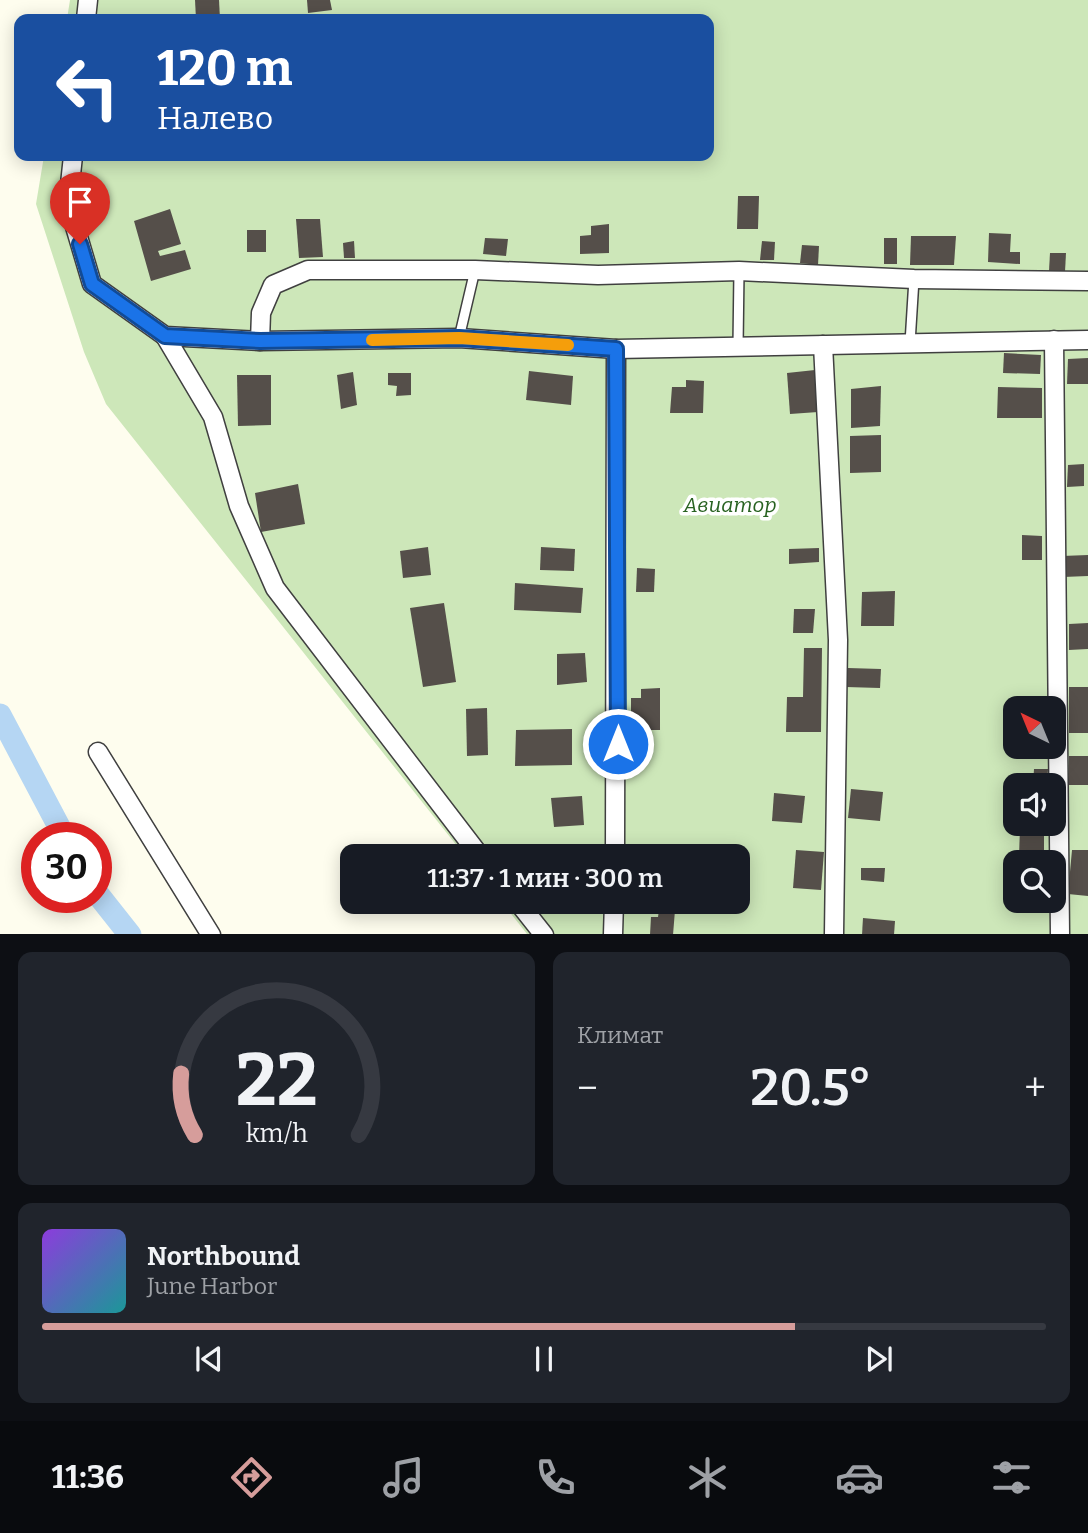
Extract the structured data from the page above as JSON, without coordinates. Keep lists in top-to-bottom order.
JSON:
{
  "parks": ["Авиатор"],
  "north": "top left",
  "page": {
    "turn": ["120 m", "Налево"],
    "limit": "30",
    "trip": "11:37 · 1 мин · 300 m",
    "tile": "Климат",
    "heat": ["−", "20.5°", "+"],
    "song": ["Northbound", "June Harbor"],
    "tabs": "11:36",
    "gauge": ["22", "km/h"]
  }
}
